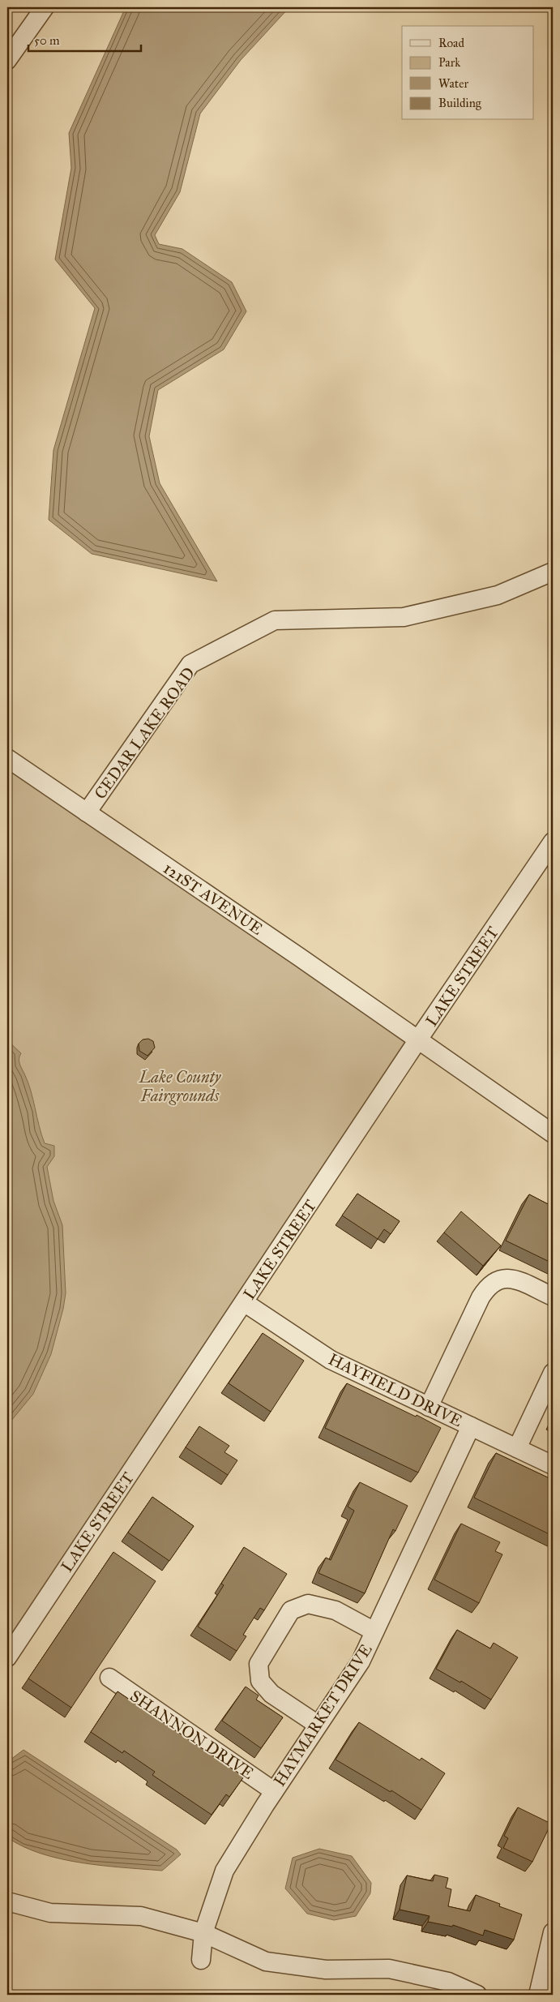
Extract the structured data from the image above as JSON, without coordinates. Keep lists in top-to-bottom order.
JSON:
{
  "streets": {
    "street": [
      "CEDAR LAKE ROAD",
      "121ST AVENUE",
      "LAKE STREET",
      "HAYFIELD DRIVE",
      "HAYMARKET DRIVE",
      "SHANNON DRIVE"
    ]
  },
  "crossings": [
    ["CEDAR LAKE ROAD", "121ST AVENUE"],
    ["121ST AVENUE", "LAKE STREET"],
    ["LAKE STREET", "HAYFIELD DRIVE"],
    ["HAYFIELD DRIVE", "HAYMARKET DRIVE"],
    ["HAYMARKET DRIVE", "SHANNON DRIVE"]
  ],
  "parks": ["Lake County Fairgrounds"],
  "legend": [
    "Road",
    "Park",
    "Water",
    "Building"
  ],
  "scale_bar": "50 m"
}
